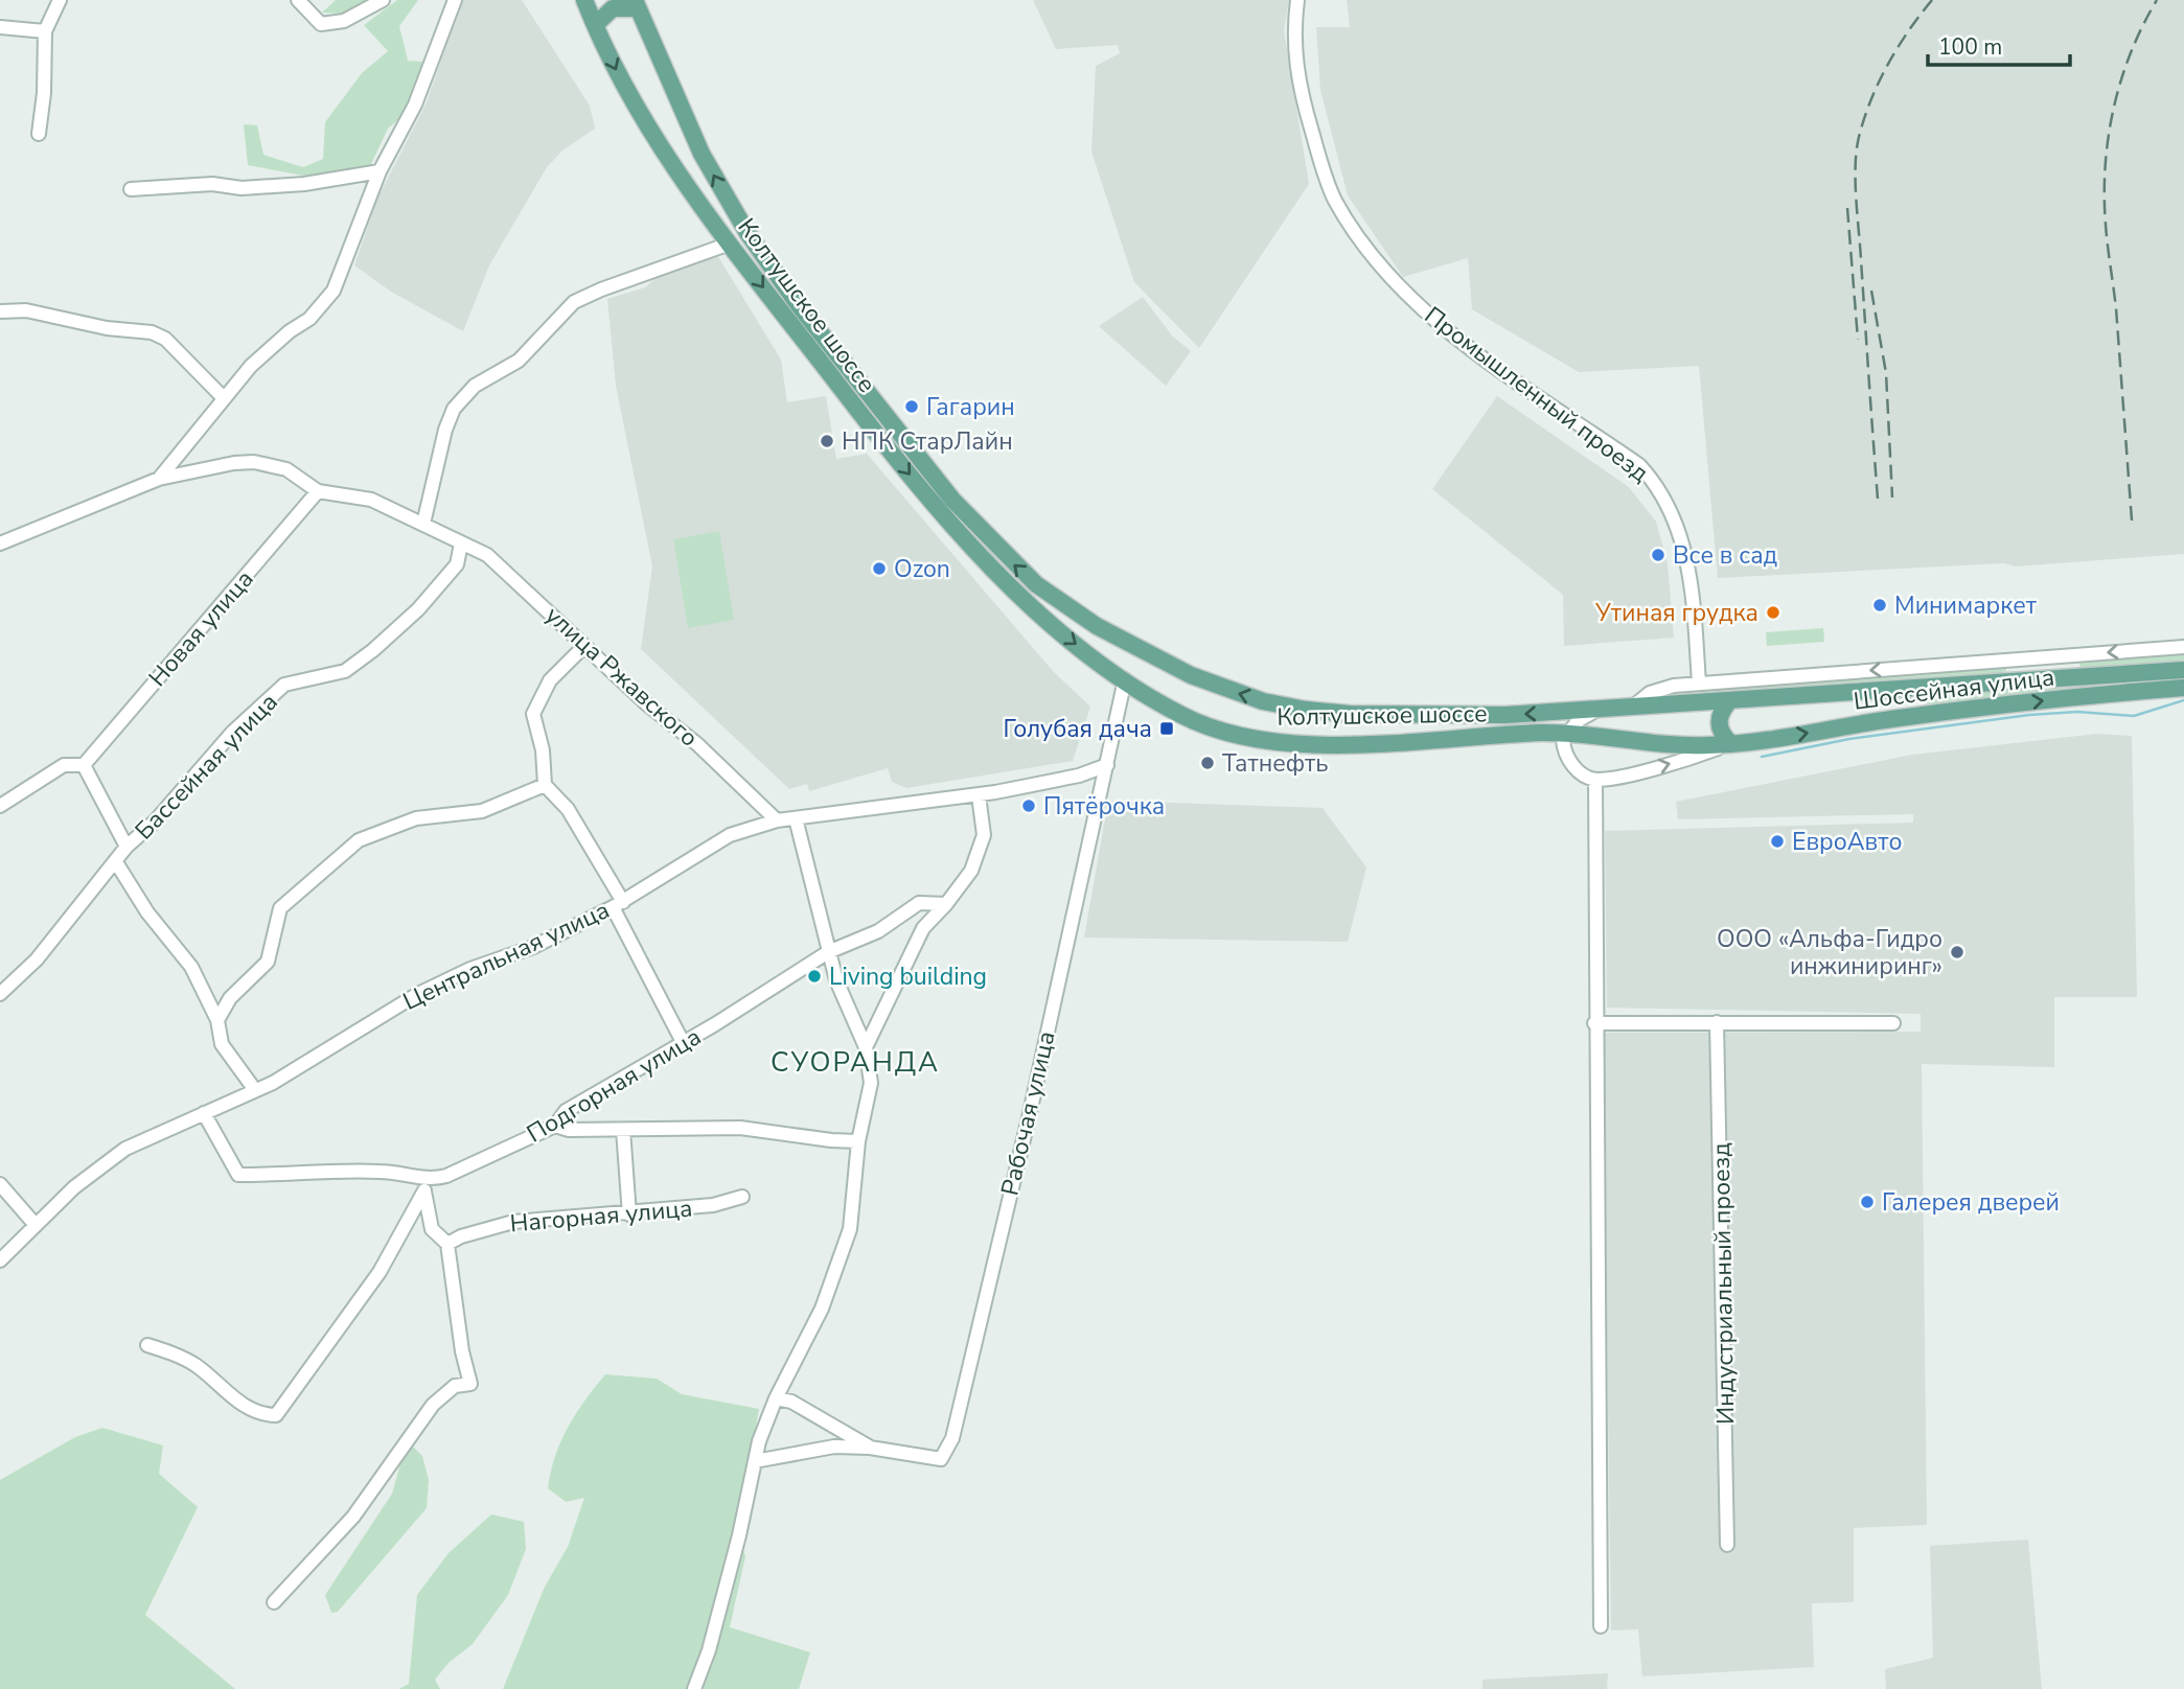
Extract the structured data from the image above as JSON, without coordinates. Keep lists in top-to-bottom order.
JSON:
{
  "streets": {
    "main road": ["Колтушское шоссе", "Шоссейная улица"],
    "street": [
      "Промышленный проезд",
      "Новая улица",
      "улица Ржавского",
      "Бассейная улица",
      "Центральная улица",
      "Подгорная улица",
      "Рабочая улица",
      "Нагорная улица",
      "Индустриальный проезд"
    ]
  },
  "crossings": [
    ["Колтушское шоссе", "Шоссейная улица"],
    ["Колтушское шоссе", "Рабочая улица"],
    ["Новая улица", "улица Ржавского"],
    ["улица Ржавского", "Бассейная улица"],
    ["улица Ржавского", "Центральная улица"],
    ["Центральная улица", "Рабочая улица"]
  ],
  "districts": ["СУОРАНДА"],
  "places": {
    "other": [
      "Гагарин",
      "НПК СтарЛайн",
      "Все в сад",
      "Ozon",
      "Минимаркет",
      "Утиная грудка",
      "Татнефть",
      "Пятёрочка",
      "ЕвроАвто",
      "ООО «Альфа-Гидро инжиниринг»",
      "Living building",
      "Галерея дверей"
    ],
    "transit": ["Голубая дача"]
  },
  "scale_bar": "100 m"
}
